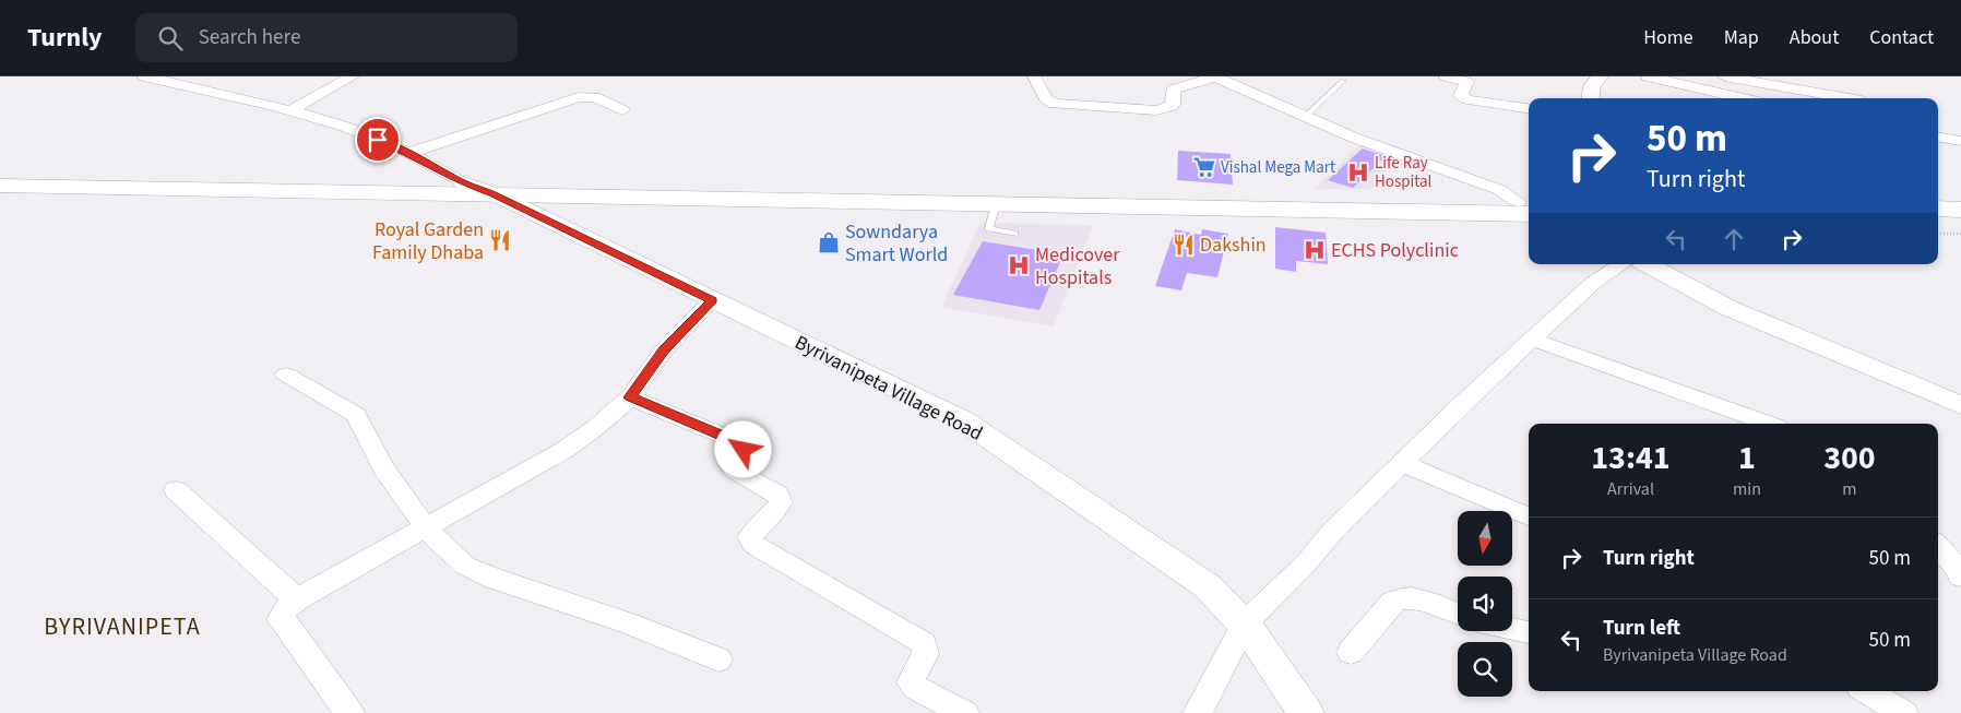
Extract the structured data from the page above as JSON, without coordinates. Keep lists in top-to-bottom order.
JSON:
{
  "streets": {
    "street": ["Byrivanipeta Village Road"]
  },
  "districts": ["BYRIVANIPETA"],
  "places": {
    "supermarket": ["Vishal Mega Mart"],
    "hospital": ["Life Ray Hospital", "ECHS Polyclinic", "Medicover Hospitals"],
    "restaurant": ["Royal Garden Family Dhaba", "Dakshin"],
    "shop": ["Sowndarya Smart World"]
  },
  "north": "bottom",
  "page": {
    "header": "Turnly",
    "search": "Search here",
    "nav": [
      "Home",
      "Map",
      "About",
      "Contact"
    ],
    "turn": ["50 m", "Turn right"],
    "eta": [
      "13:41",
      "Arrival",
      "1",
      "min",
      "300",
      "m"
    ],
    "list": [
      {
        "name": "Turn right",
        "value": "50 m"
      },
      {
        "name": "Turn left",
        "note": "Byrivanipeta Village Road",
        "value": "50 m"
      }
    ]
  }
}
